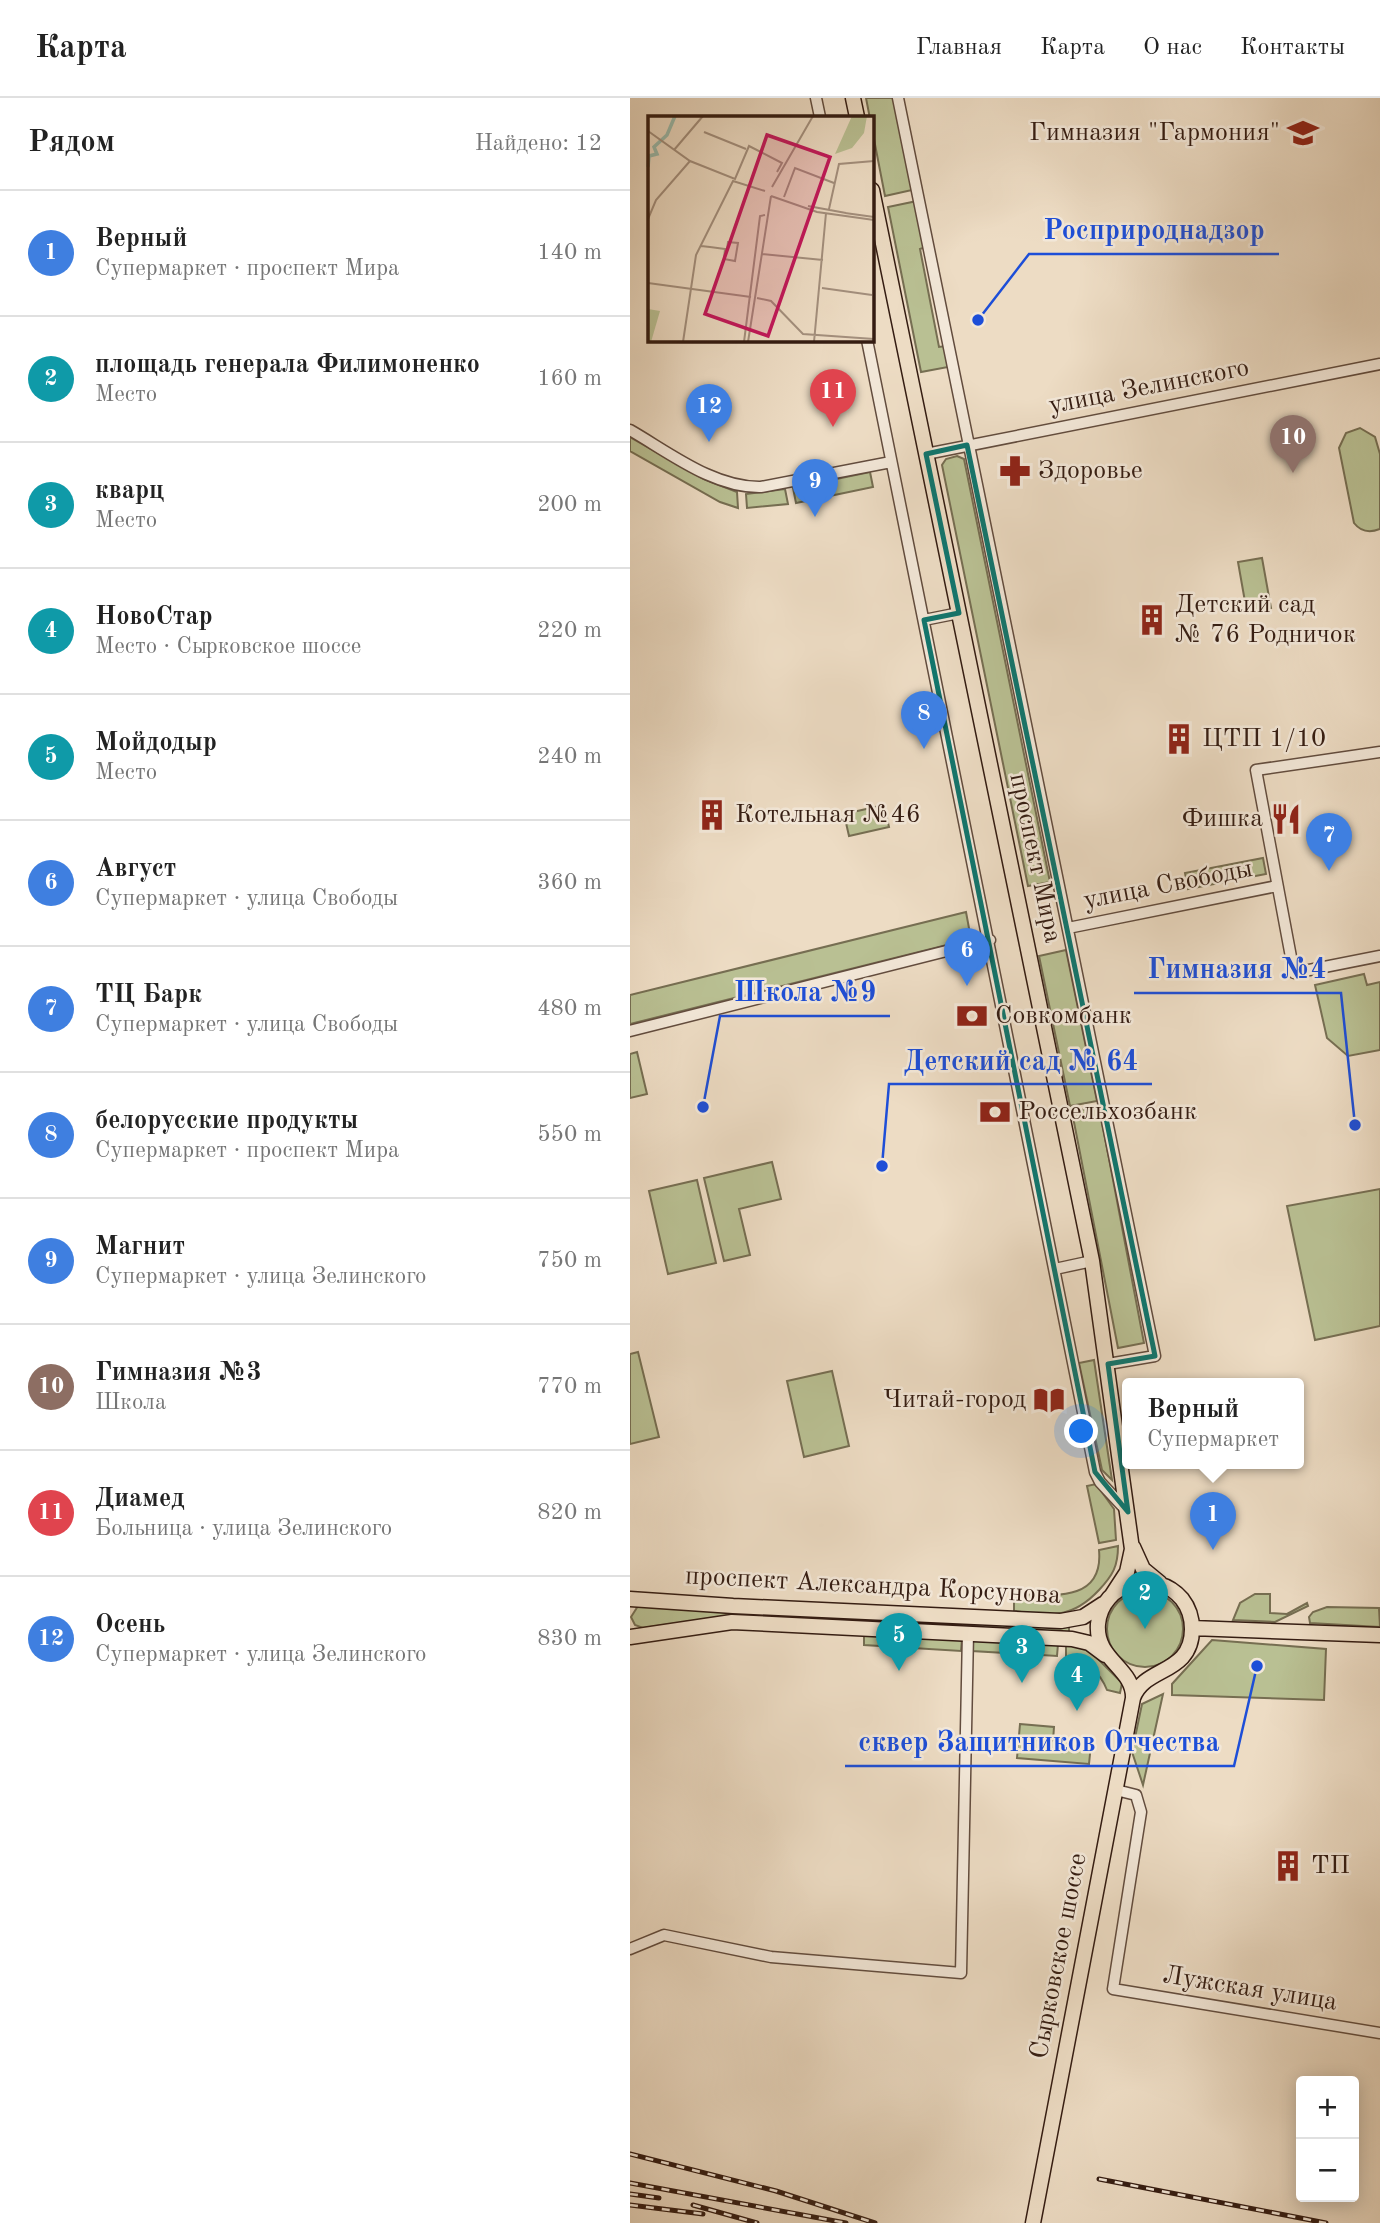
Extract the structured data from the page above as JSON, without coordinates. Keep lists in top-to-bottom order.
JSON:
{
  "streets": {
    "main road": ["проспект Мира", "проспект Александра Корсунова", "Сырковское шоссе"],
    "street": ["улица Зелинского", "улица Свободы", "Лужская улица"]
  },
  "crossings": [
    ["улица Зелинского", "проспект Мира"],
    ["проспект Мира", "проспект Александра Корсунова"],
    ["Сырковское шоссе", "Лужская улица"]
  ],
  "places": {
    "school or university": ["Гимназия \"Гармония\""],
    "other": [
      "Росприроднадзор",
      "Школа №9",
      "Гимназия №4",
      "Детский сад № 64",
      "сквер Защитников Отчества"
    ],
    "pharmacy": ["Здоровье"],
    "building": [
      "Детский сад № 76 Родничок",
      "ЦТП 1/10",
      "Котельная №46",
      "ТП"
    ],
    "restaurant": ["Фишка"],
    "bank": ["Совкомбанк", "Россельхозбанк"],
    "library": ["Читай-город"]
  },
  "page": {
    "header": "Карта",
    "nav": [
      "Главная",
      "Карта",
      "О нас",
      "Контакты"
    ],
    "heading": ["Рядом", "Найдено: 12"],
    "list": [
      {
        "mark": "1",
        "name": "Верный",
        "note": "Супермаркет · проспект Мира",
        "value": "140 m"
      },
      {
        "mark": "2",
        "name": "площадь генерала Филимоненко",
        "note": "Место",
        "value": "160 m"
      },
      {
        "mark": "3",
        "name": "кварц",
        "note": "Место",
        "value": "200 m"
      },
      {
        "mark": "4",
        "name": "НовоСтар",
        "note": "Место · Сырковское шоссе",
        "value": "220 m"
      },
      {
        "mark": "5",
        "name": "Мойдодыр",
        "note": "Место",
        "value": "240 m"
      },
      {
        "mark": "6",
        "name": "Август",
        "note": "Супермаркет · улица Свободы",
        "value": "360 m"
      },
      {
        "mark": "7",
        "name": "ТЦ Барк",
        "note": "Супермаркет · улица Свободы",
        "value": "480 m"
      },
      {
        "mark": "8",
        "name": "белорусские продукты",
        "note": "Супермаркет · проспект Мира",
        "value": "550 m"
      },
      {
        "mark": "9",
        "name": "Магнит",
        "note": "Супермаркет · улица Зелинского",
        "value": "750 m"
      },
      {
        "mark": "10",
        "name": "Гимназия №3",
        "note": "Школа",
        "value": "770 m"
      },
      {
        "mark": "11",
        "name": "Диамед",
        "note": "Больница · улица Зелинского",
        "value": "820 m"
      },
      {
        "mark": "12",
        "name": "Осень",
        "note": "Супермаркет · улица Зелинского",
        "value": "830 m"
      }
    ],
    "pins": [
      "11",
      "12",
      "10",
      "9",
      "8",
      "7",
      "6",
      "1",
      "2",
      "5",
      "3",
      "4"
    ],
    "popup": ["Верный", "Супермаркет"],
    "map_buttons": ["+", "−"]
  }
}
